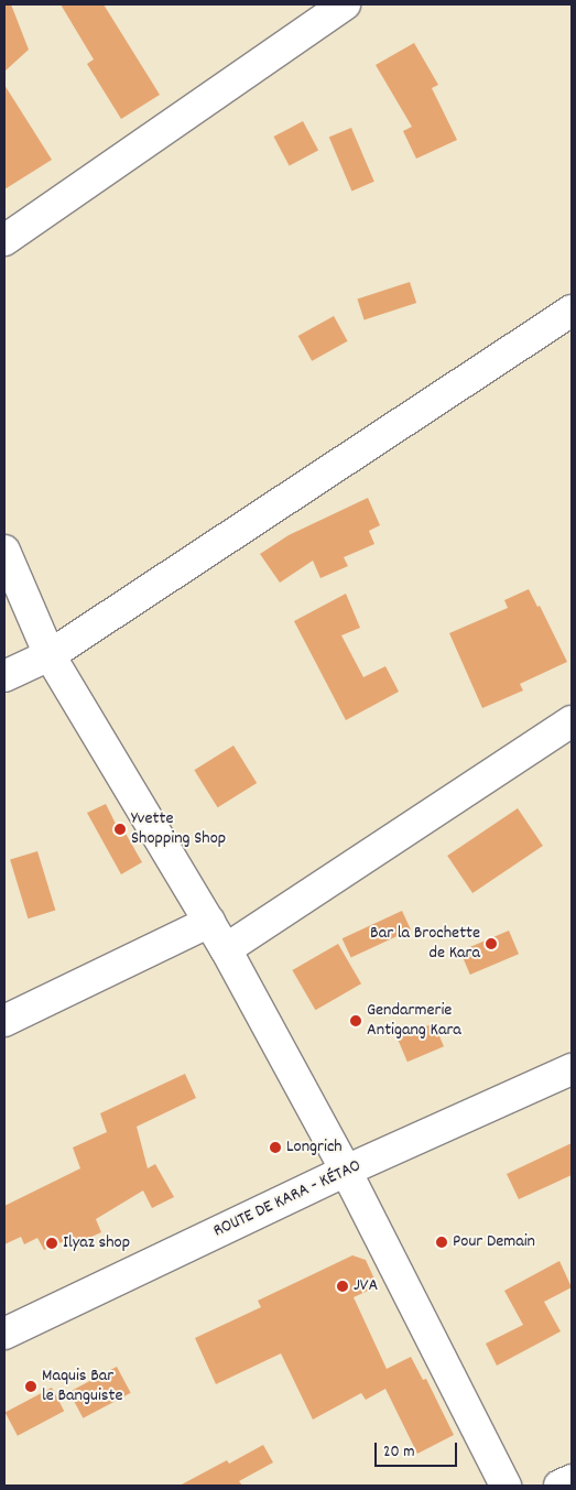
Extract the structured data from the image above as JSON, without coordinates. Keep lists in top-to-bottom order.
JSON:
{
  "streets": {
    "street": ["ROUTE DE KARA - KÉTAO"]
  },
  "places": [
    "Yvette Shopping Shop",
    "Bar la Brochette de Kara",
    "Gendarmerie Antigang Kara",
    "Longrich",
    "Pour Demain",
    "Ilyaz shop",
    "JVA",
    "Maquis Bar le Banguiste"
  ],
  "scale_bar": "20 m"
}
